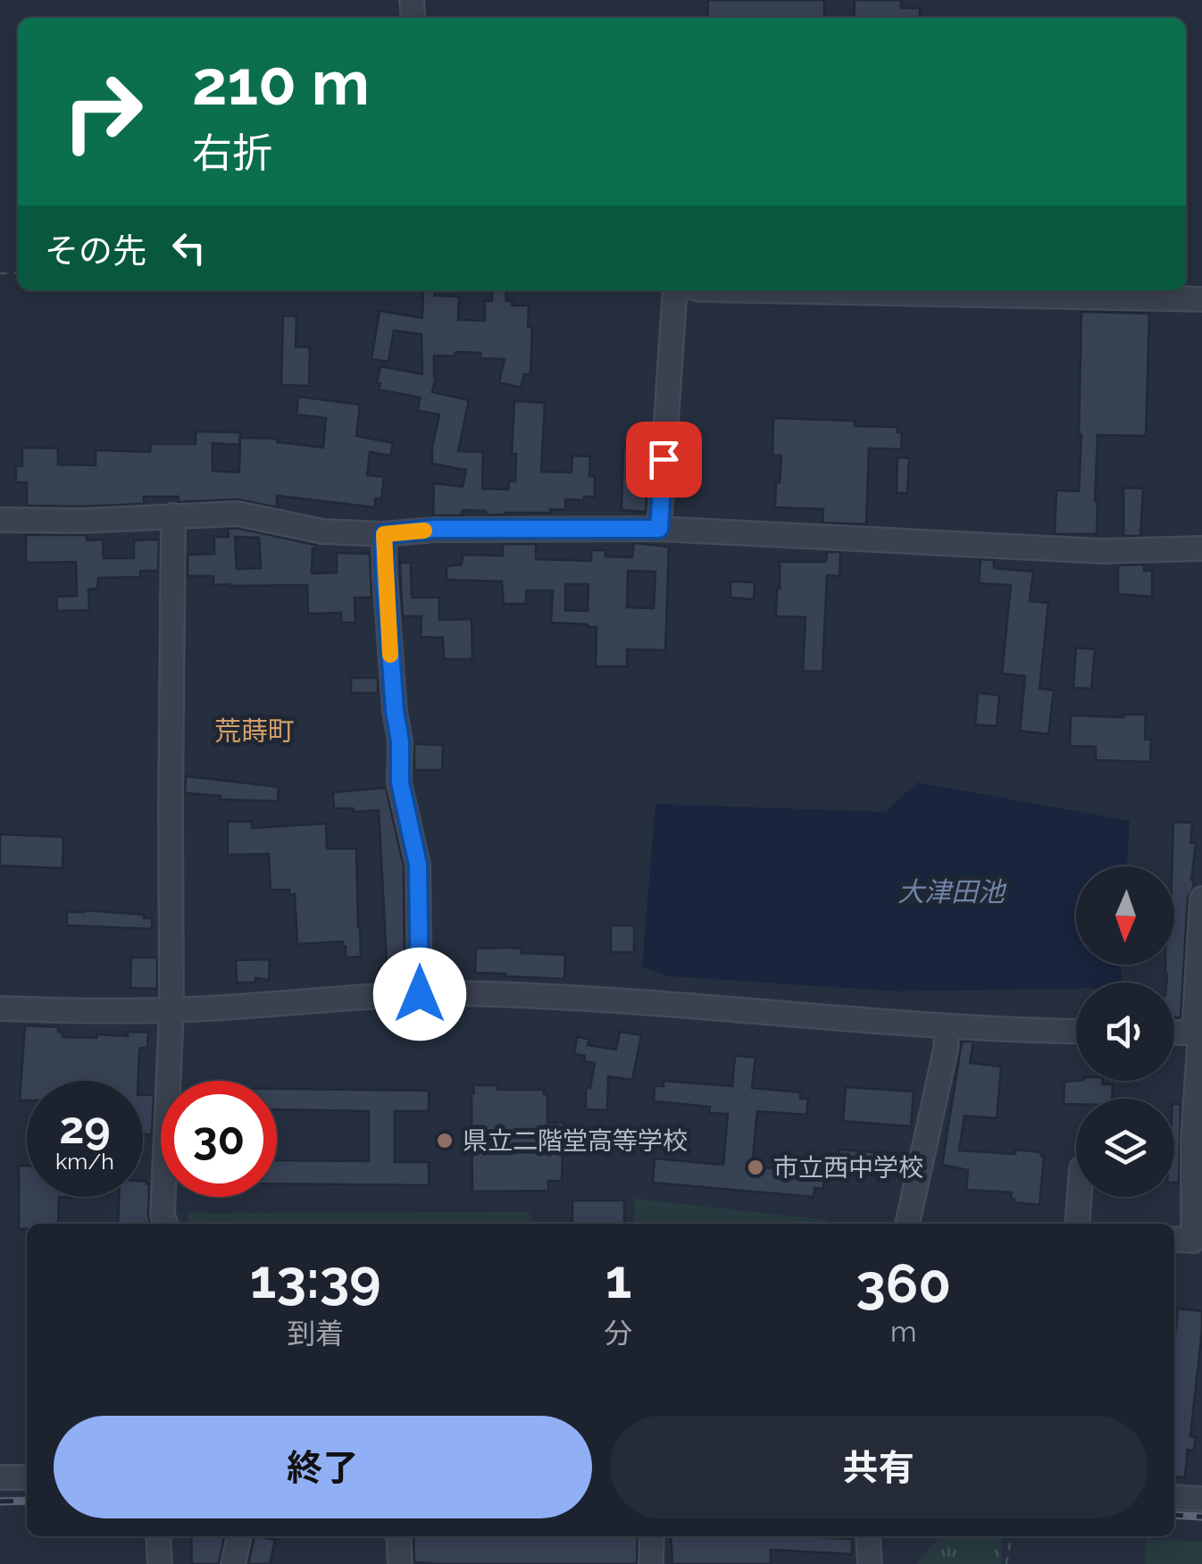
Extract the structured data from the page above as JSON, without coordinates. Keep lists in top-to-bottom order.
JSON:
{
  "districts": ["荒蒔町"],
  "water": ["大津田池"],
  "places": ["県立二階堂高等学校", "市立西中学校"],
  "north": "bottom",
  "page": {
    "turn": ["210 m", "右折"],
    "then": "その先",
    "speed": "29 km/h",
    "limit": "30",
    "eta": [
      "13:39",
      "到着",
      "1",
      "分",
      "360",
      "m"
    ],
    "buttons": ["終了", "共有"]
  }
}
